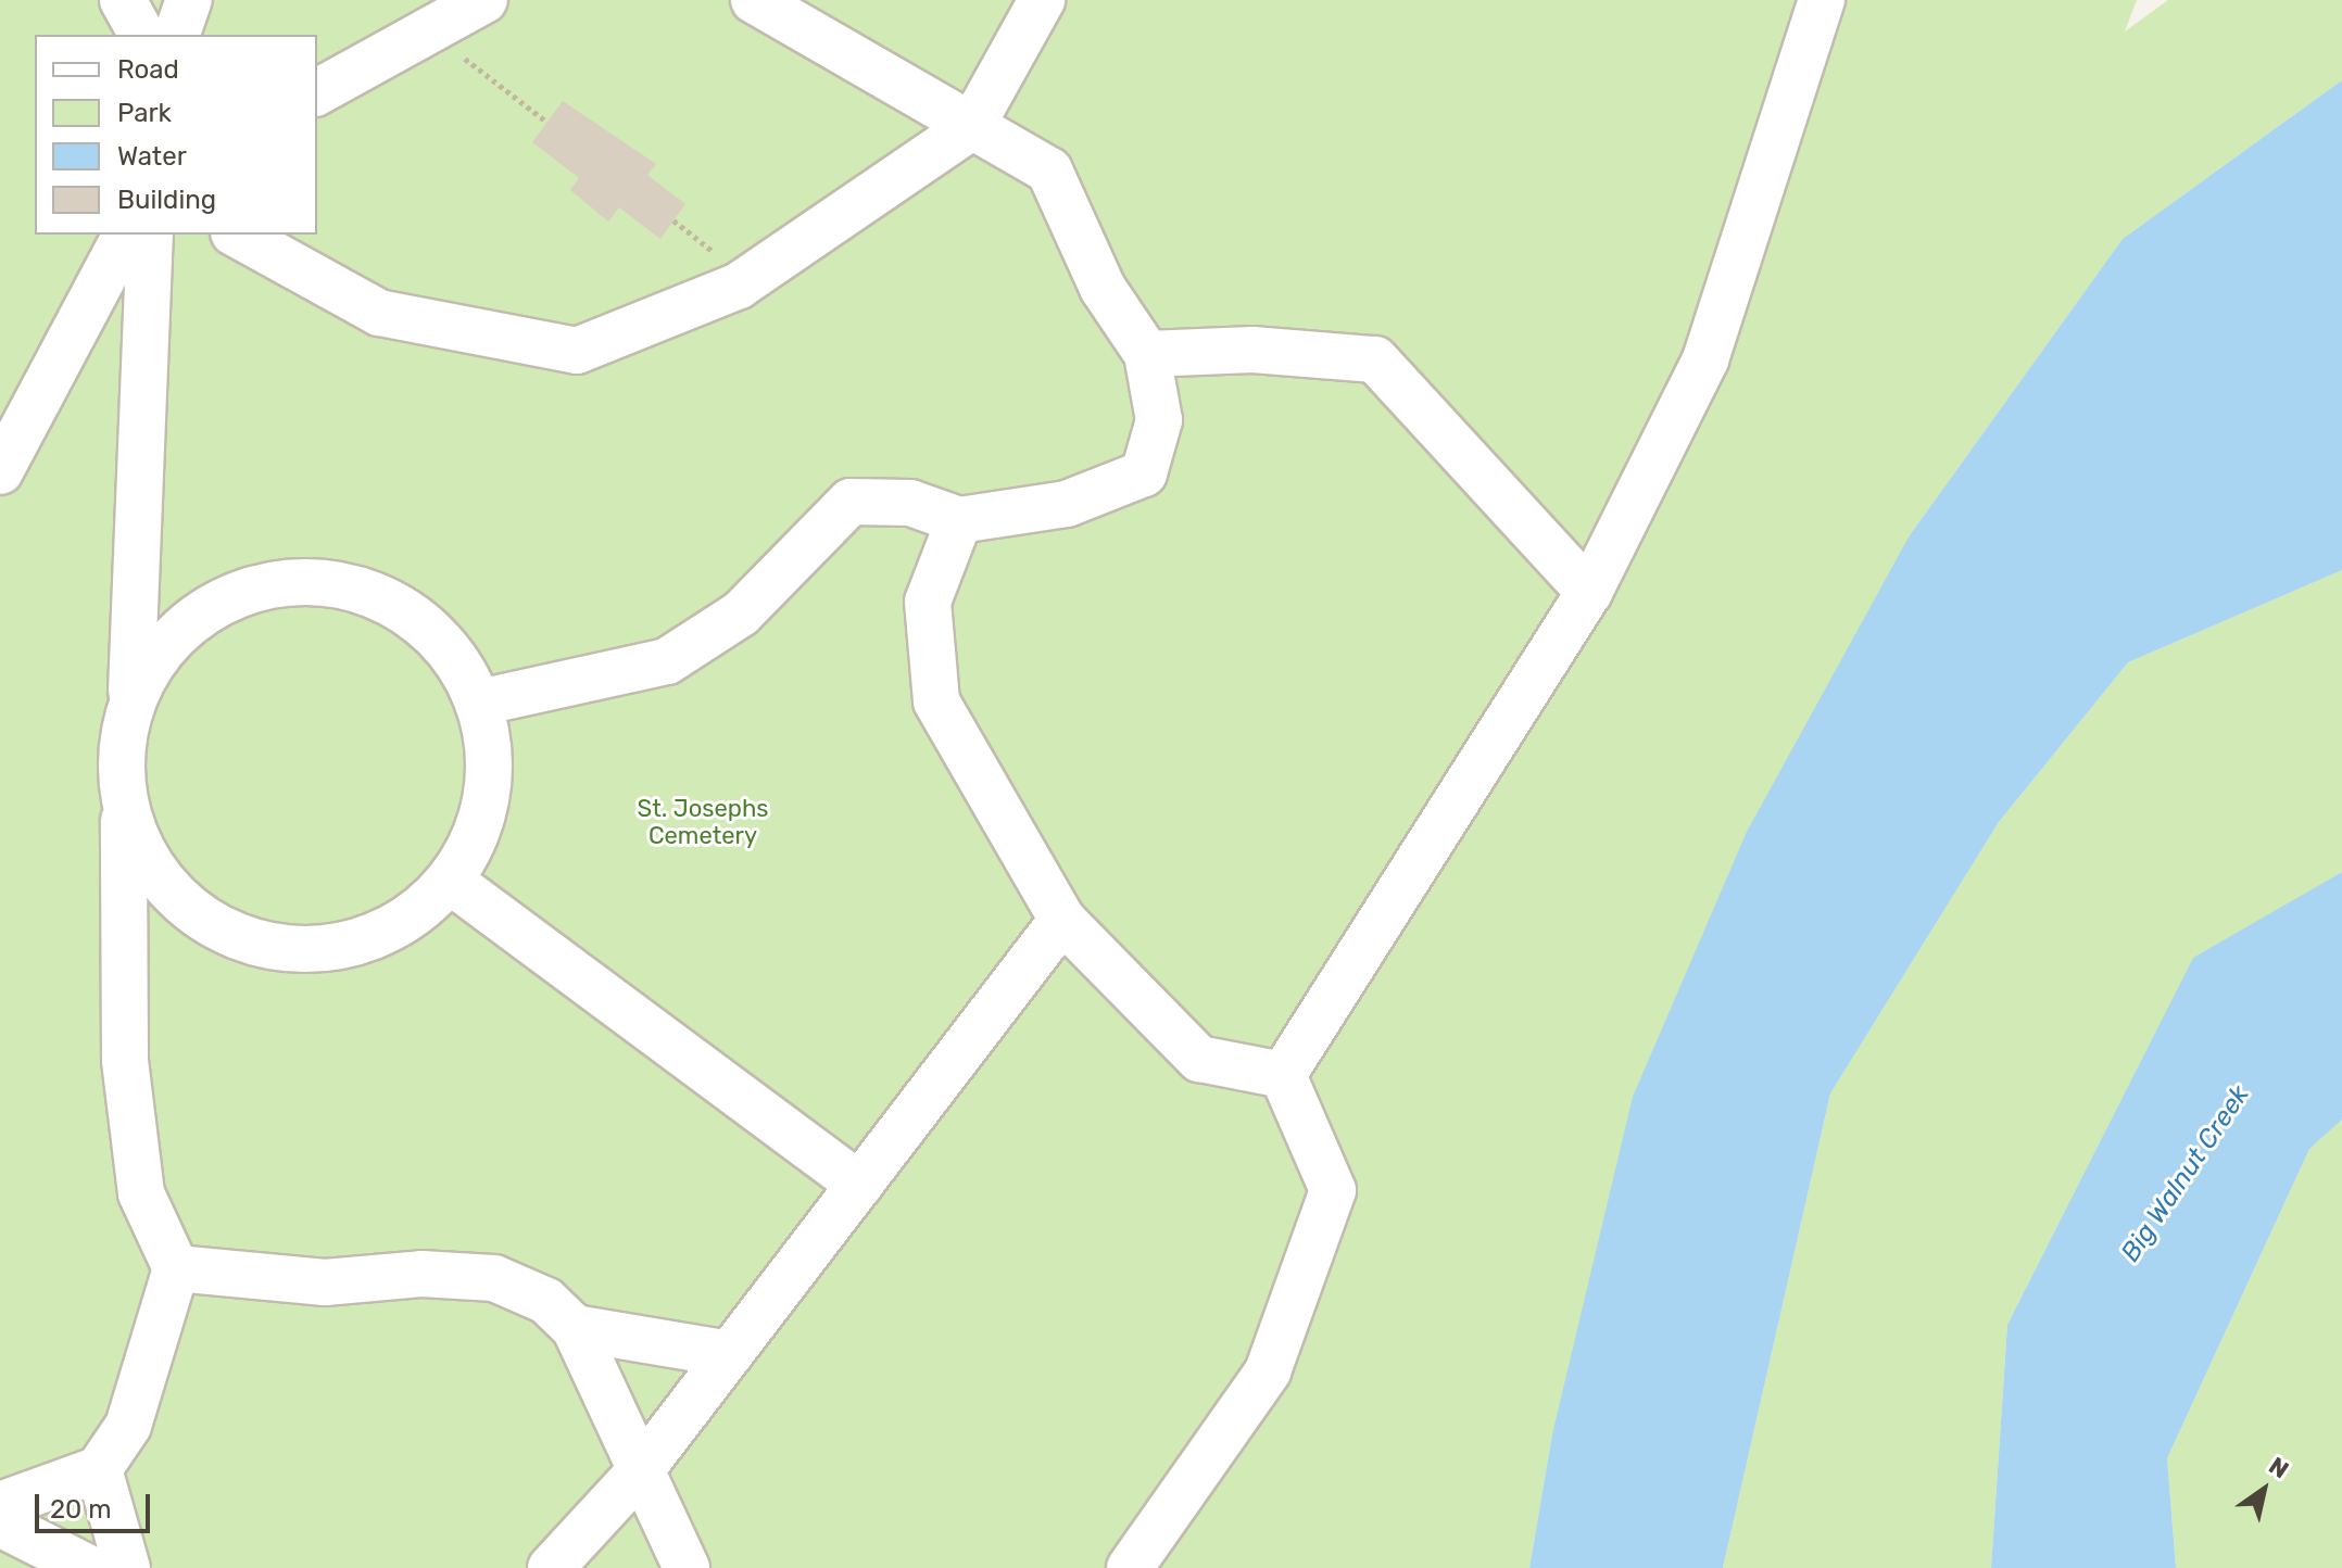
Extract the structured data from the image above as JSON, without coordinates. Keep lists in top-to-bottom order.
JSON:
{
  "water": ["Big Walnut Creek"],
  "parks": ["St. Josephs Cemetery"],
  "legend": [
    "Road",
    "Park",
    "Water",
    "Building"
  ],
  "scale_bar": "20 m",
  "north": "top right"
}
